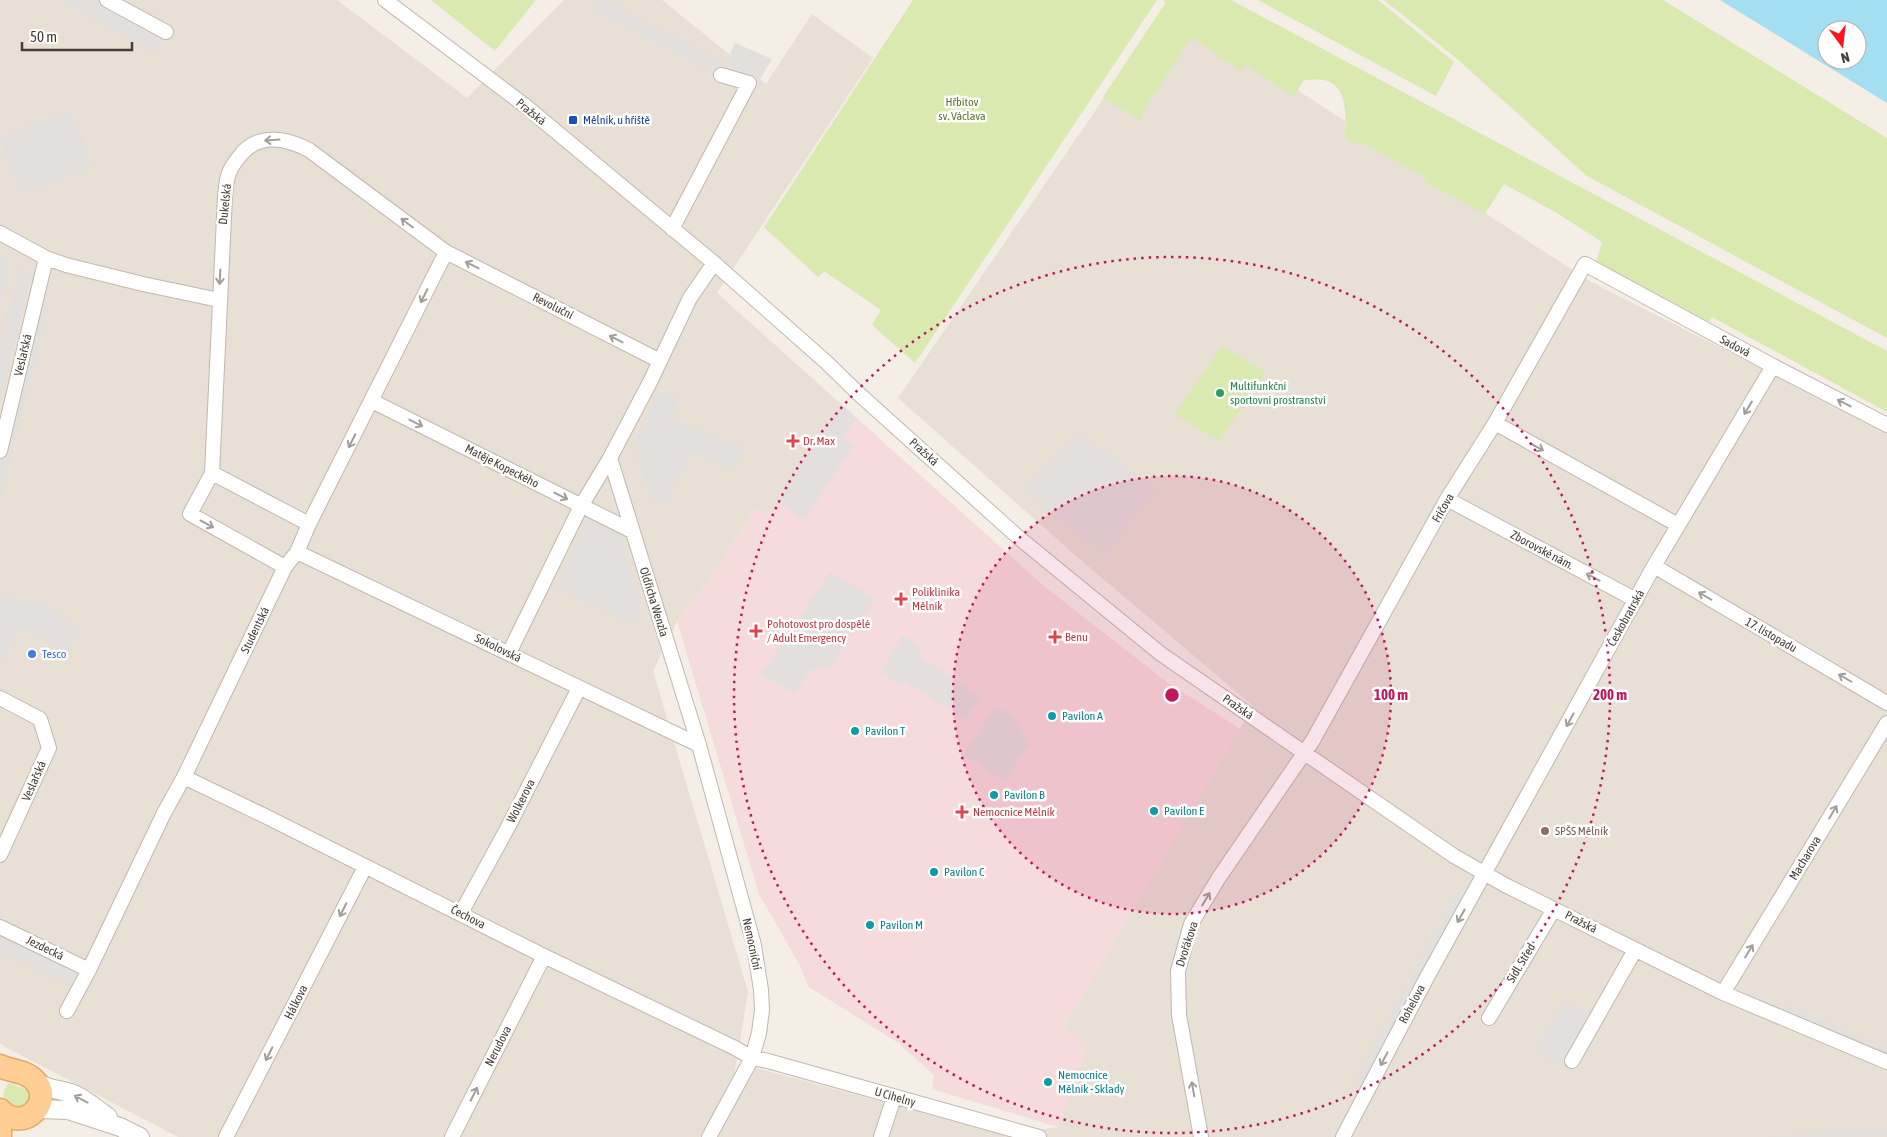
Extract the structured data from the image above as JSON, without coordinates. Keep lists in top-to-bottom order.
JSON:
{
  "streets": {
    "street": [
      "Pražská",
      "Dukelská",
      "Revoluční",
      "Sadová",
      "Veslařská",
      "Matěje Kopeckého",
      "Fričova",
      "Zborovské nám.",
      "Oldřicha Wenzla",
      "Českobratrská",
      "Studentská",
      "17. listopadu",
      "Sokolovská",
      "Wolkerova",
      "Macharova",
      "Čechova",
      "Nemocniční",
      "Dvořákova",
      "Jezdecká",
      "Sídl. Střed",
      "Hálkova",
      "Rohelova",
      "Nerudova",
      "U Cihelny"
    ]
  },
  "crossings": [
    ["Pražská", "Fričova"],
    ["Pražská", "Českobratrská"],
    ["Pražská", "Macharova"],
    ["Pražská", "Dvořákova"],
    ["Pražská", "Sídl. Střed"],
    ["Pražská", "Rohelova"],
    ["Dukelská", "Revoluční"],
    ["Dukelská", "Studentská"],
    ["Revoluční", "Studentská"],
    ["Sadová", "Fričova"],
    ["Sadová", "Českobratrská"],
    ["Matěje Kopeckého", "Oldřicha Wenzla"],
    ["Matěje Kopeckého", "Studentská"],
    ["Fričova", "Zborovské nám."],
    ["Fričova", "Dvořákova"],
    ["Zborovské nám.", "Českobratrská"],
    ["Oldřicha Wenzla", "Sokolovská"],
    ["Oldřicha Wenzla", "Nemocniční"],
    ["Českobratrská", "17. listopadu"],
    ["Českobratrská", "Rohelova"],
    ["Studentská", "Sokolovská"],
    ["Studentská", "Čechova"],
    ["Studentská", "Jezdecká"],
    ["Sokolovská", "Wolkerova"],
    ["Sokolovská", "Nemocniční"],
    ["Wolkerova", "Čechova"],
    ["Čechova", "Nemocniční"],
    ["Čechova", "Hálkova"],
    ["Čechova", "Nerudova"],
    ["Čechova", "U Cihelny"],
    ["Nemocniční", "U Cihelny"]
  ],
  "one_way": [
    "Revoluční",
    "Sadová",
    "Matěje Kopeckého",
    "Českobratrská",
    "Studentská",
    "17. listopadu",
    "Macharova",
    "Dvořákova",
    "Hálkova",
    "Rohelova",
    "Nerudova"
  ],
  "parks": ["Hřbitov sv. Václava"],
  "places": {
    "transit": ["Mělník, u hřiště"],
    "other": [
      "Multifunkční sportovní prostranství",
      "Tesco",
      "Pavilon A",
      "Pavilon T",
      "Pavilon B",
      "Pavilon E",
      "SPŠS Mělník",
      "Pavilon C",
      "Pavilon M",
      "Nemocnice Mělník - Sklady"
    ],
    "health": [
      "Dr. Max",
      "Poliklinika Mělník",
      "Pohotovost pro dospělé / Adult Emergency",
      "Benu",
      "Nemocnice Mělník"
    ]
  },
  "scale_bar": "50 m",
  "north": "bottom",
  "rings": ["100 m", "200 m"]
}
